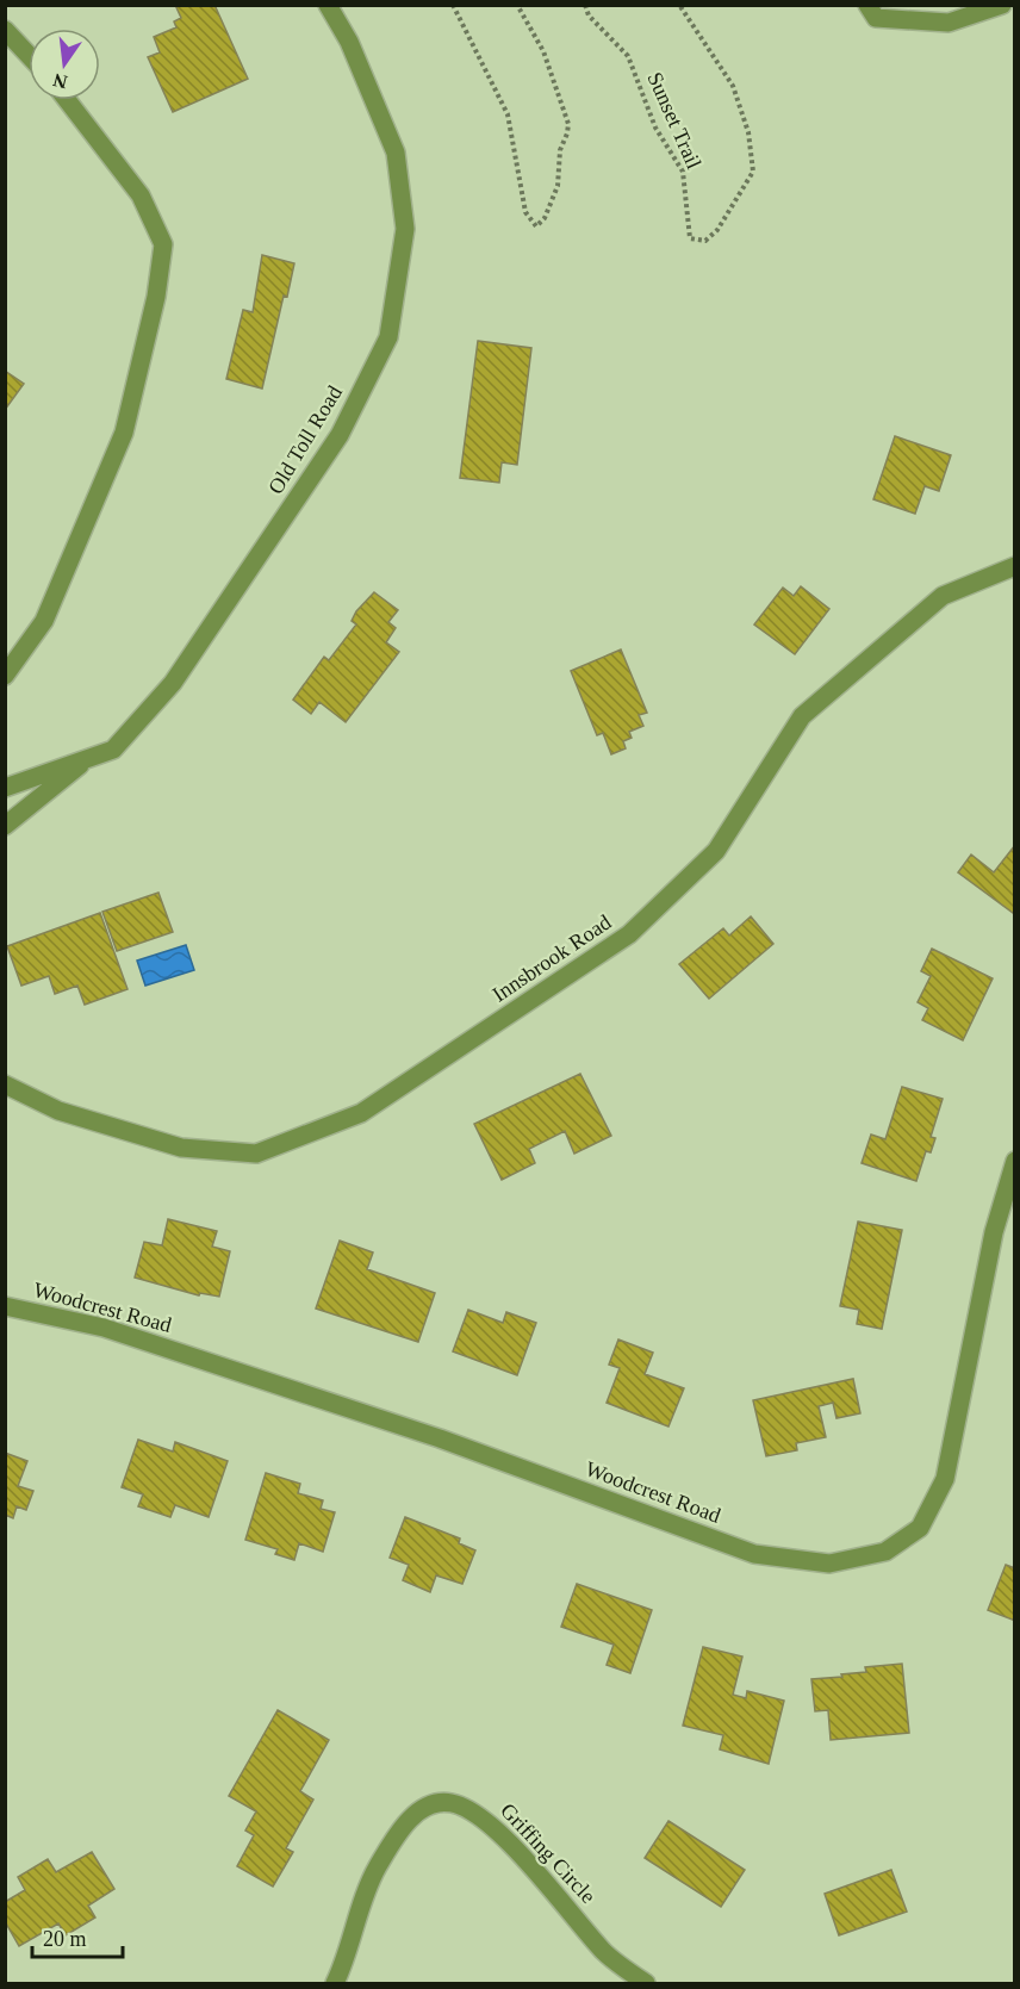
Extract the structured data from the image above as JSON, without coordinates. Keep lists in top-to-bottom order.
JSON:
{
  "streets": {
    "street": [
      "Old Toll Road",
      "Innsbrook Road",
      "Woodcrest Road",
      "Griffing Circle"
    ],
    "path": ["Sunset Trail"]
  },
  "scale_bar": "20 m",
  "north": "bottom"
}
